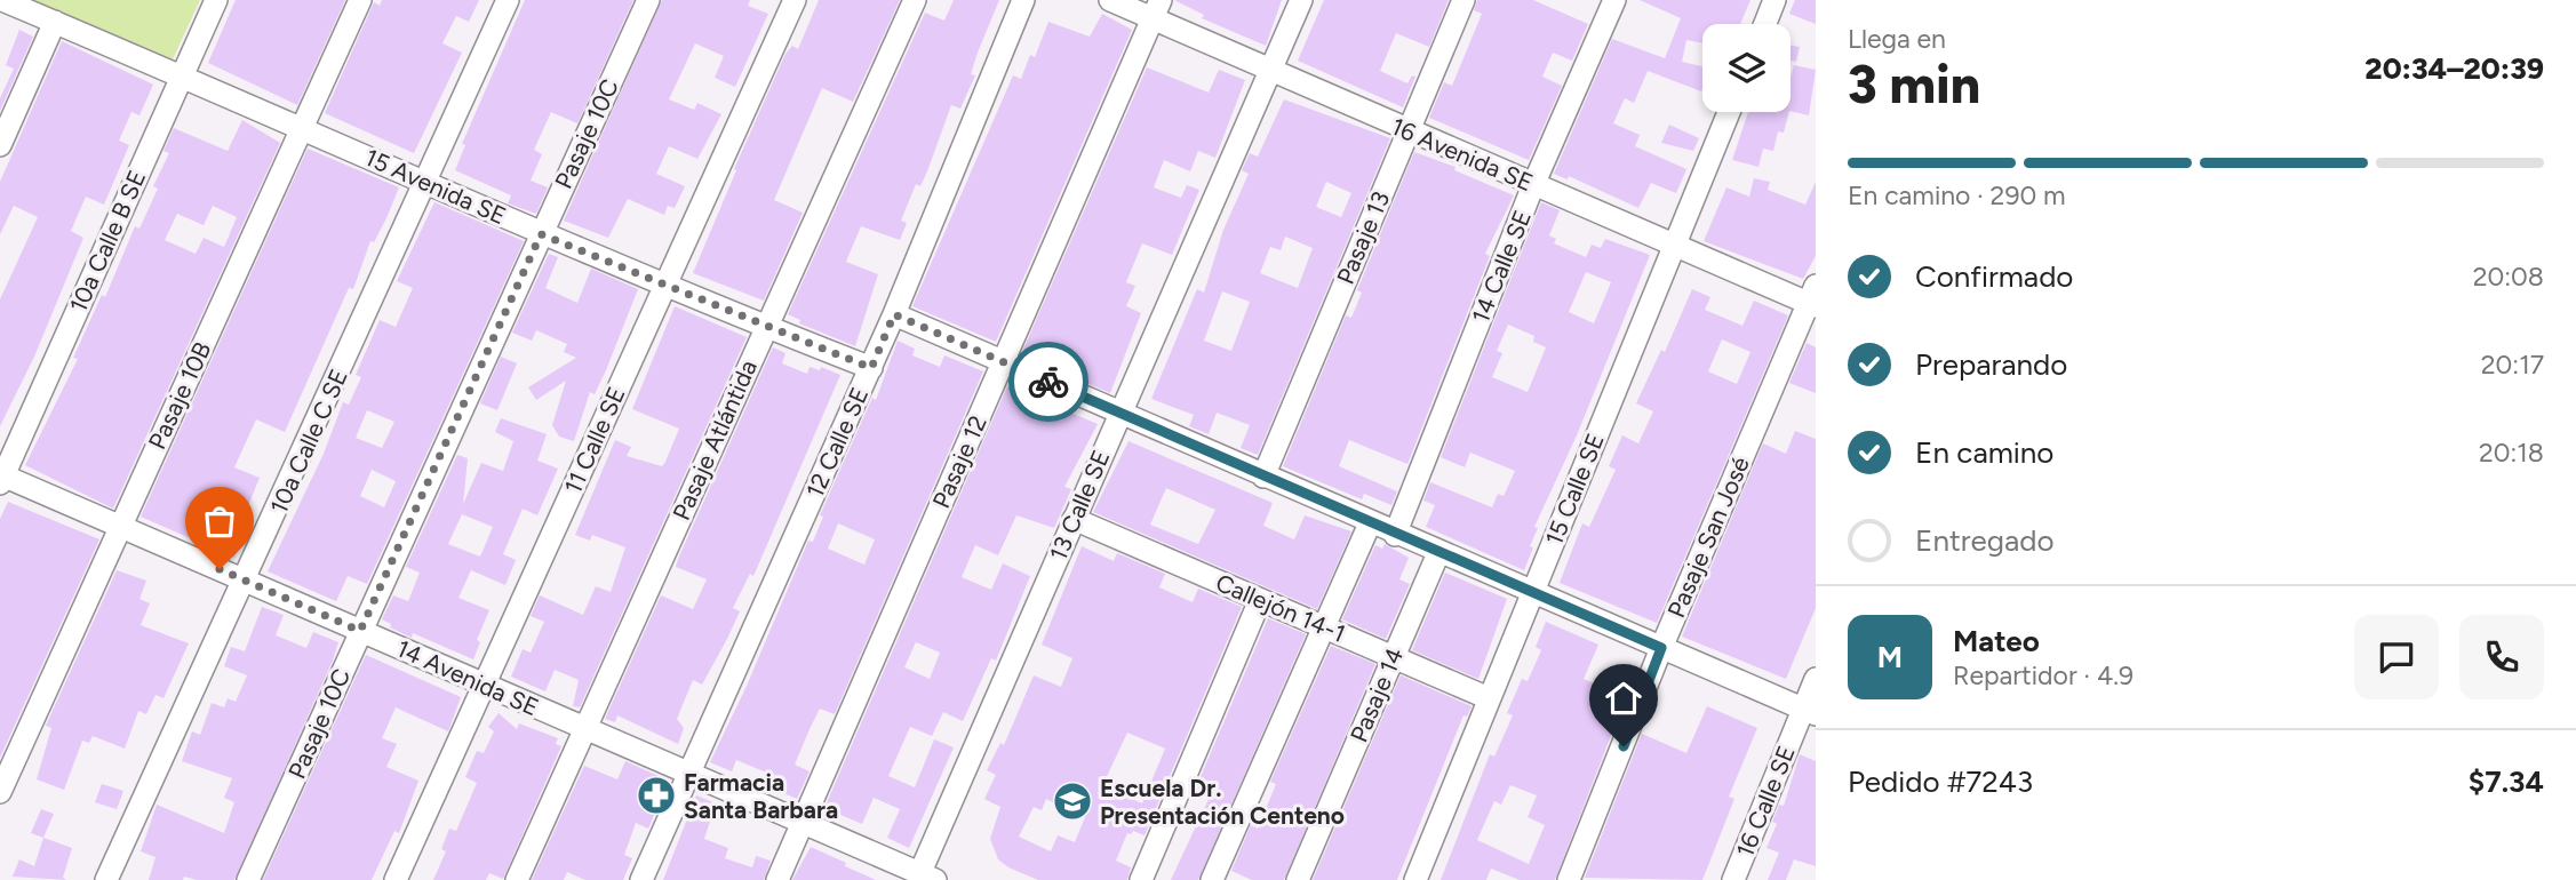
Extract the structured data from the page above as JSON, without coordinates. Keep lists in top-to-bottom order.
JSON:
{
  "streets": {
    "street": [
      "Pasaje 10C",
      "16 Avenida SE",
      "15 Avenida SE",
      "Pasaje 13",
      "10a Calle B SE",
      "14 Calle SE",
      "Pasaje 10B",
      "11 Calle SE",
      "Pasaje Atlántida",
      "10a Calle C SE",
      "12 Calle SE",
      "Pasaje 12",
      "15 Calle SE",
      "13 Calle SE",
      "Pasaje San José",
      "Callejón 14-1",
      "14 Avenida SE",
      "Pasaje 14",
      "16 Calle SE"
    ]
  },
  "crossings": [
    ["Pasaje 10C", "15 Avenida SE"],
    ["Pasaje 10C", "14 Avenida SE"],
    ["16 Avenida SE", "Pasaje 13"],
    ["16 Avenida SE", "14 Calle SE"],
    ["16 Avenida SE", "Pasaje 12"],
    ["16 Avenida SE", "15 Calle SE"],
    ["16 Avenida SE", "13 Calle SE"],
    ["16 Avenida SE", "Pasaje San José"],
    ["15 Avenida SE", "10a Calle B SE"],
    ["15 Avenida SE", "Pasaje 10B"],
    ["15 Avenida SE", "11 Calle SE"],
    ["15 Avenida SE", "Pasaje Atlántida"],
    ["15 Avenida SE", "10a Calle C SE"],
    ["15 Avenida SE", "12 Calle SE"],
    ["10a Calle B SE", "14 Avenida SE"],
    ["Pasaje 10B", "14 Avenida SE"],
    ["11 Calle SE", "14 Avenida SE"],
    ["Pasaje Atlántida", "14 Avenida SE"],
    ["10a Calle C SE", "14 Avenida SE"],
    ["12 Calle SE", "14 Avenida SE"],
    ["Pasaje 12", "14 Avenida SE"],
    ["15 Calle SE", "Callejón 14-1"],
    ["13 Calle SE", "Callejón 14-1"],
    ["13 Calle SE", "14 Avenida SE"],
    ["Callejón 14-1", "Pasaje 14"]
  ],
  "places": {
    "pharmacy": ["Farmacia Santa Barbara"],
    "school or university": ["Escuela Dr. Presentación Centeno"]
  },
  "page": {
    "heading": ["3 min", "Llega en", "20:34–20:39"],
    "panel": [
      "Mateo",
      "Repartidor · 4.9",
      "Pedido #7243",
      "$7.34"
    ],
    "bar": "En camino · 290 m",
    "list": [
      ["Confirmado", "20:08"],
      ["Preparando", "20:17"],
      ["En camino", "20:18"],
      "Entregado"
    ],
    "round": "M"
  }
}
